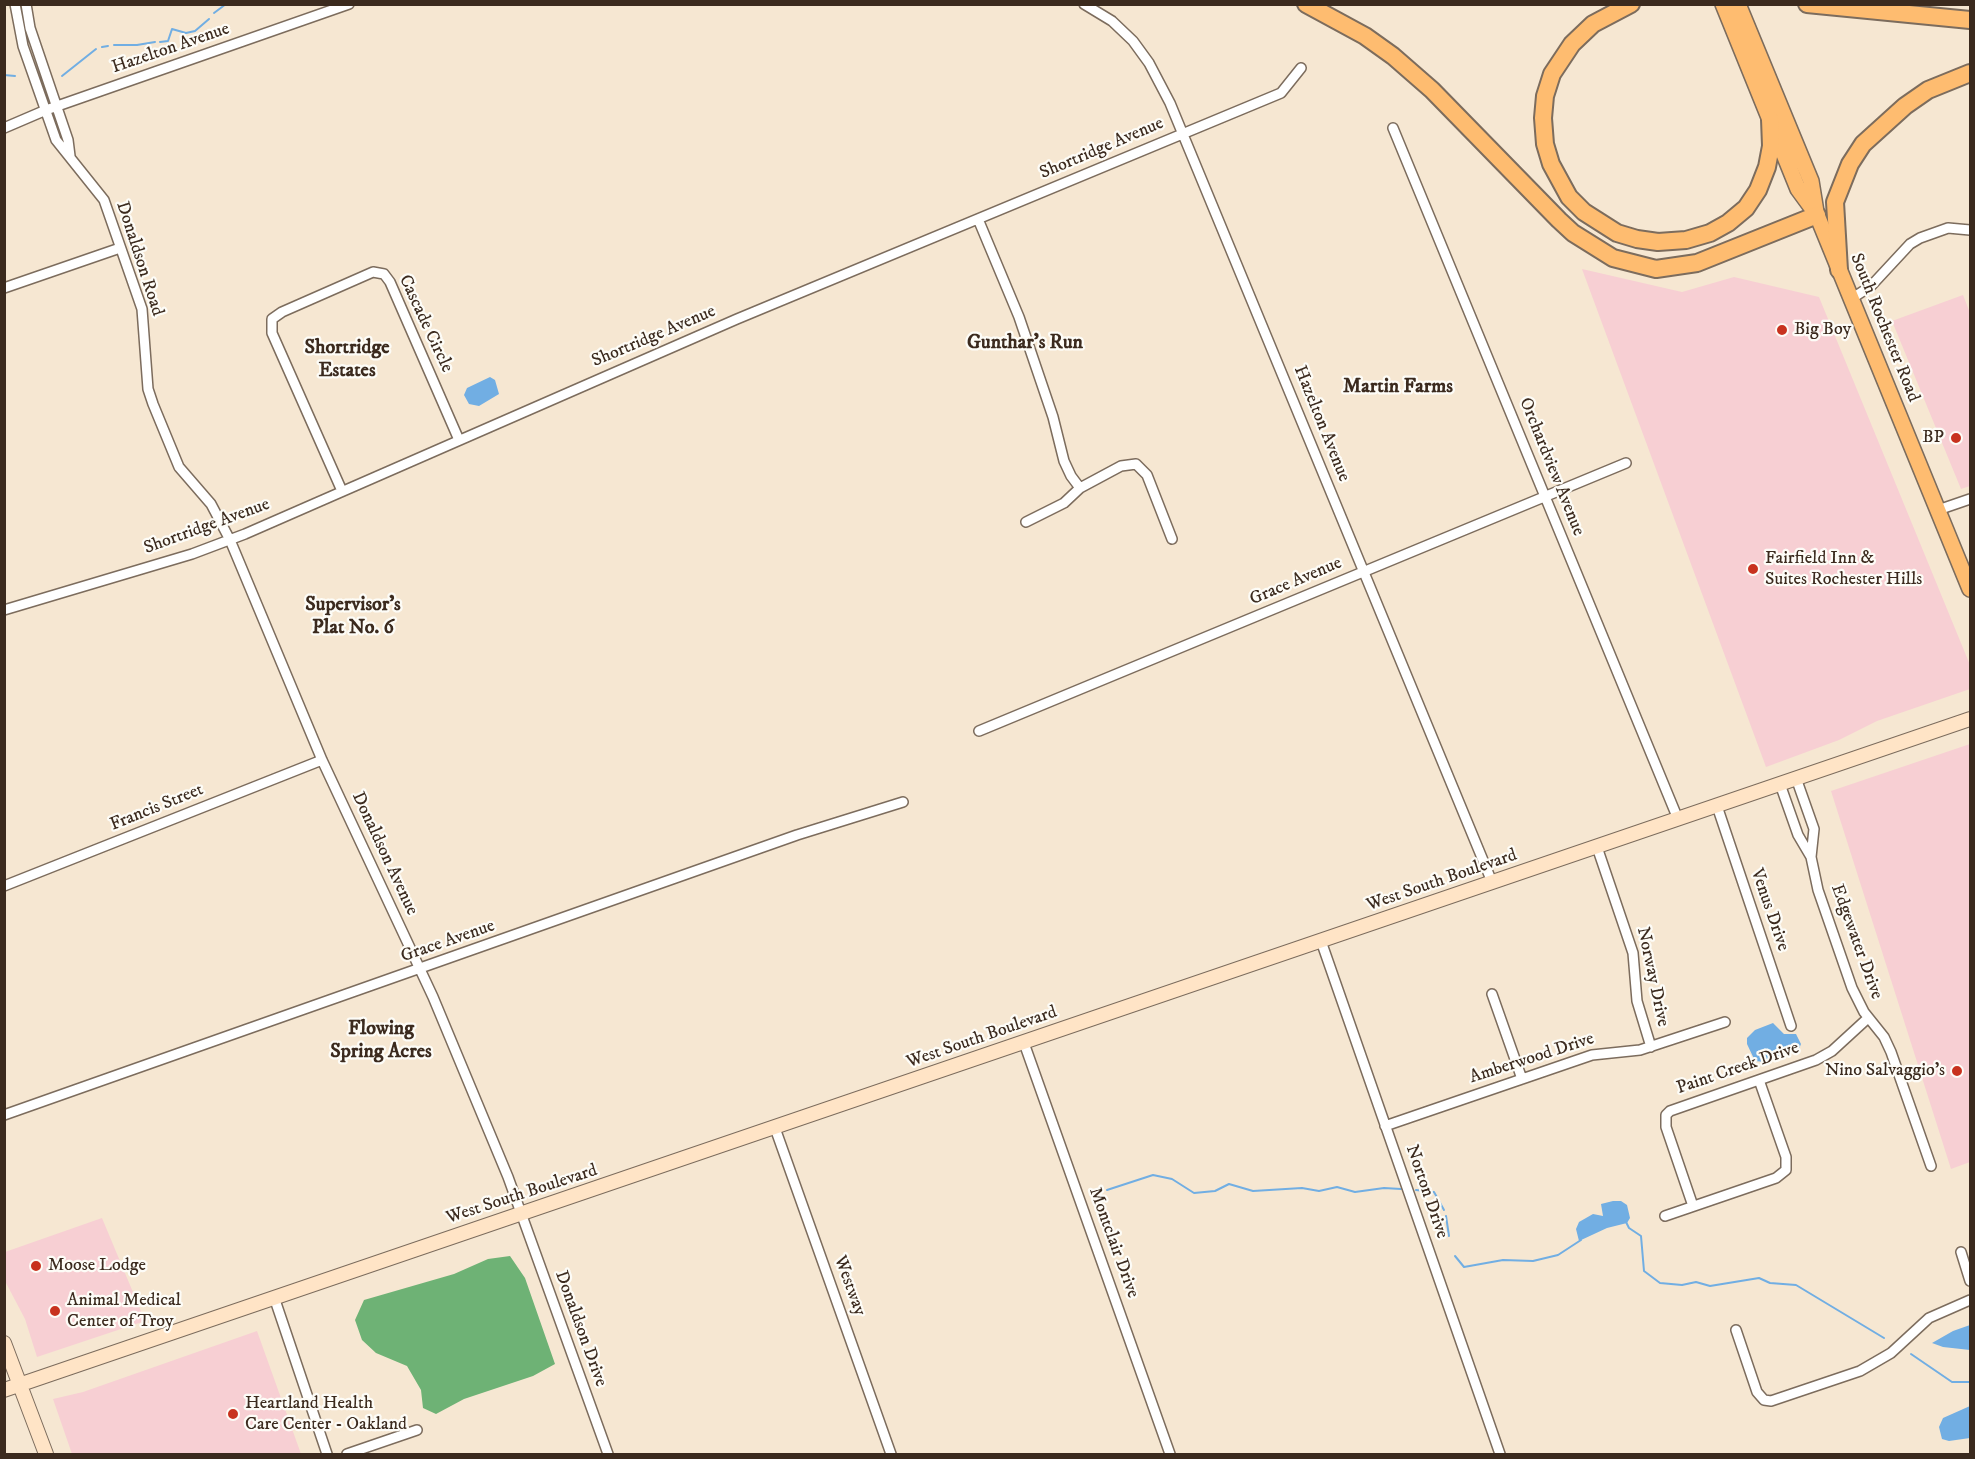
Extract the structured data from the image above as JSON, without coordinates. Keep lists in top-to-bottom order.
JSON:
{
  "streets": {
    "main road": ["South Rochester Road"],
    "street": [
      "Hazelton Avenue",
      "Shortridge Avenue",
      "Donaldson Road",
      "Cascade Circle",
      "Orchardview Avenue",
      "Grace Avenue",
      "Francis Street",
      "Donaldson Avenue",
      "West South Boulevard",
      "Venus Drive",
      "Edgewater Drive",
      "Norway Drive",
      "Amberwood Drive",
      "Paint Creek Drive",
      "Norton Drive",
      "Montclair Drive",
      "Westway",
      "Donaldson Drive"
    ]
  },
  "crossings": [
    ["Hazelton Avenue", "Shortridge Avenue"],
    ["Hazelton Avenue", "Donaldson Road"],
    ["Hazelton Avenue", "Grace Avenue"],
    ["Hazelton Avenue", "West South Boulevard"],
    ["Shortridge Avenue", "Donaldson Road"],
    ["Shortridge Avenue", "Cascade Circle"],
    ["Shortridge Avenue", "Donaldson Avenue"],
    ["Donaldson Road", "Donaldson Avenue"],
    ["Orchardview Avenue", "Grace Avenue"],
    ["Orchardview Avenue", "West South Boulevard"],
    ["Grace Avenue", "Donaldson Avenue"],
    ["Francis Street", "Donaldson Avenue"],
    ["Donaldson Avenue", "West South Boulevard"],
    ["Donaldson Avenue", "Donaldson Drive"],
    ["West South Boulevard", "Venus Drive"],
    ["West South Boulevard", "Edgewater Drive"],
    ["West South Boulevard", "Norway Drive"],
    ["West South Boulevard", "Norton Drive"],
    ["West South Boulevard", "Montclair Drive"],
    ["West South Boulevard", "Westway"],
    ["West South Boulevard", "Donaldson Drive"],
    ["Edgewater Drive", "Paint Creek Drive"],
    ["Norway Drive", "Amberwood Drive"],
    ["Amberwood Drive", "Norton Drive"]
  ],
  "districts": [
    "Gunthar's Run",
    "Shortridge Estates",
    "Martin Farms",
    "Supervisor's Plat No. 6",
    "Flowing Spring Acres"
  ],
  "places": [
    "Big Boy",
    "BP",
    "Fairfield Inn & Suites Rochester Hills",
    "Nino Salvaggio's",
    "Moose Lodge",
    "Animal Medical Center of Troy",
    "Heartland Health Care Center - Oakland"
  ]
}
